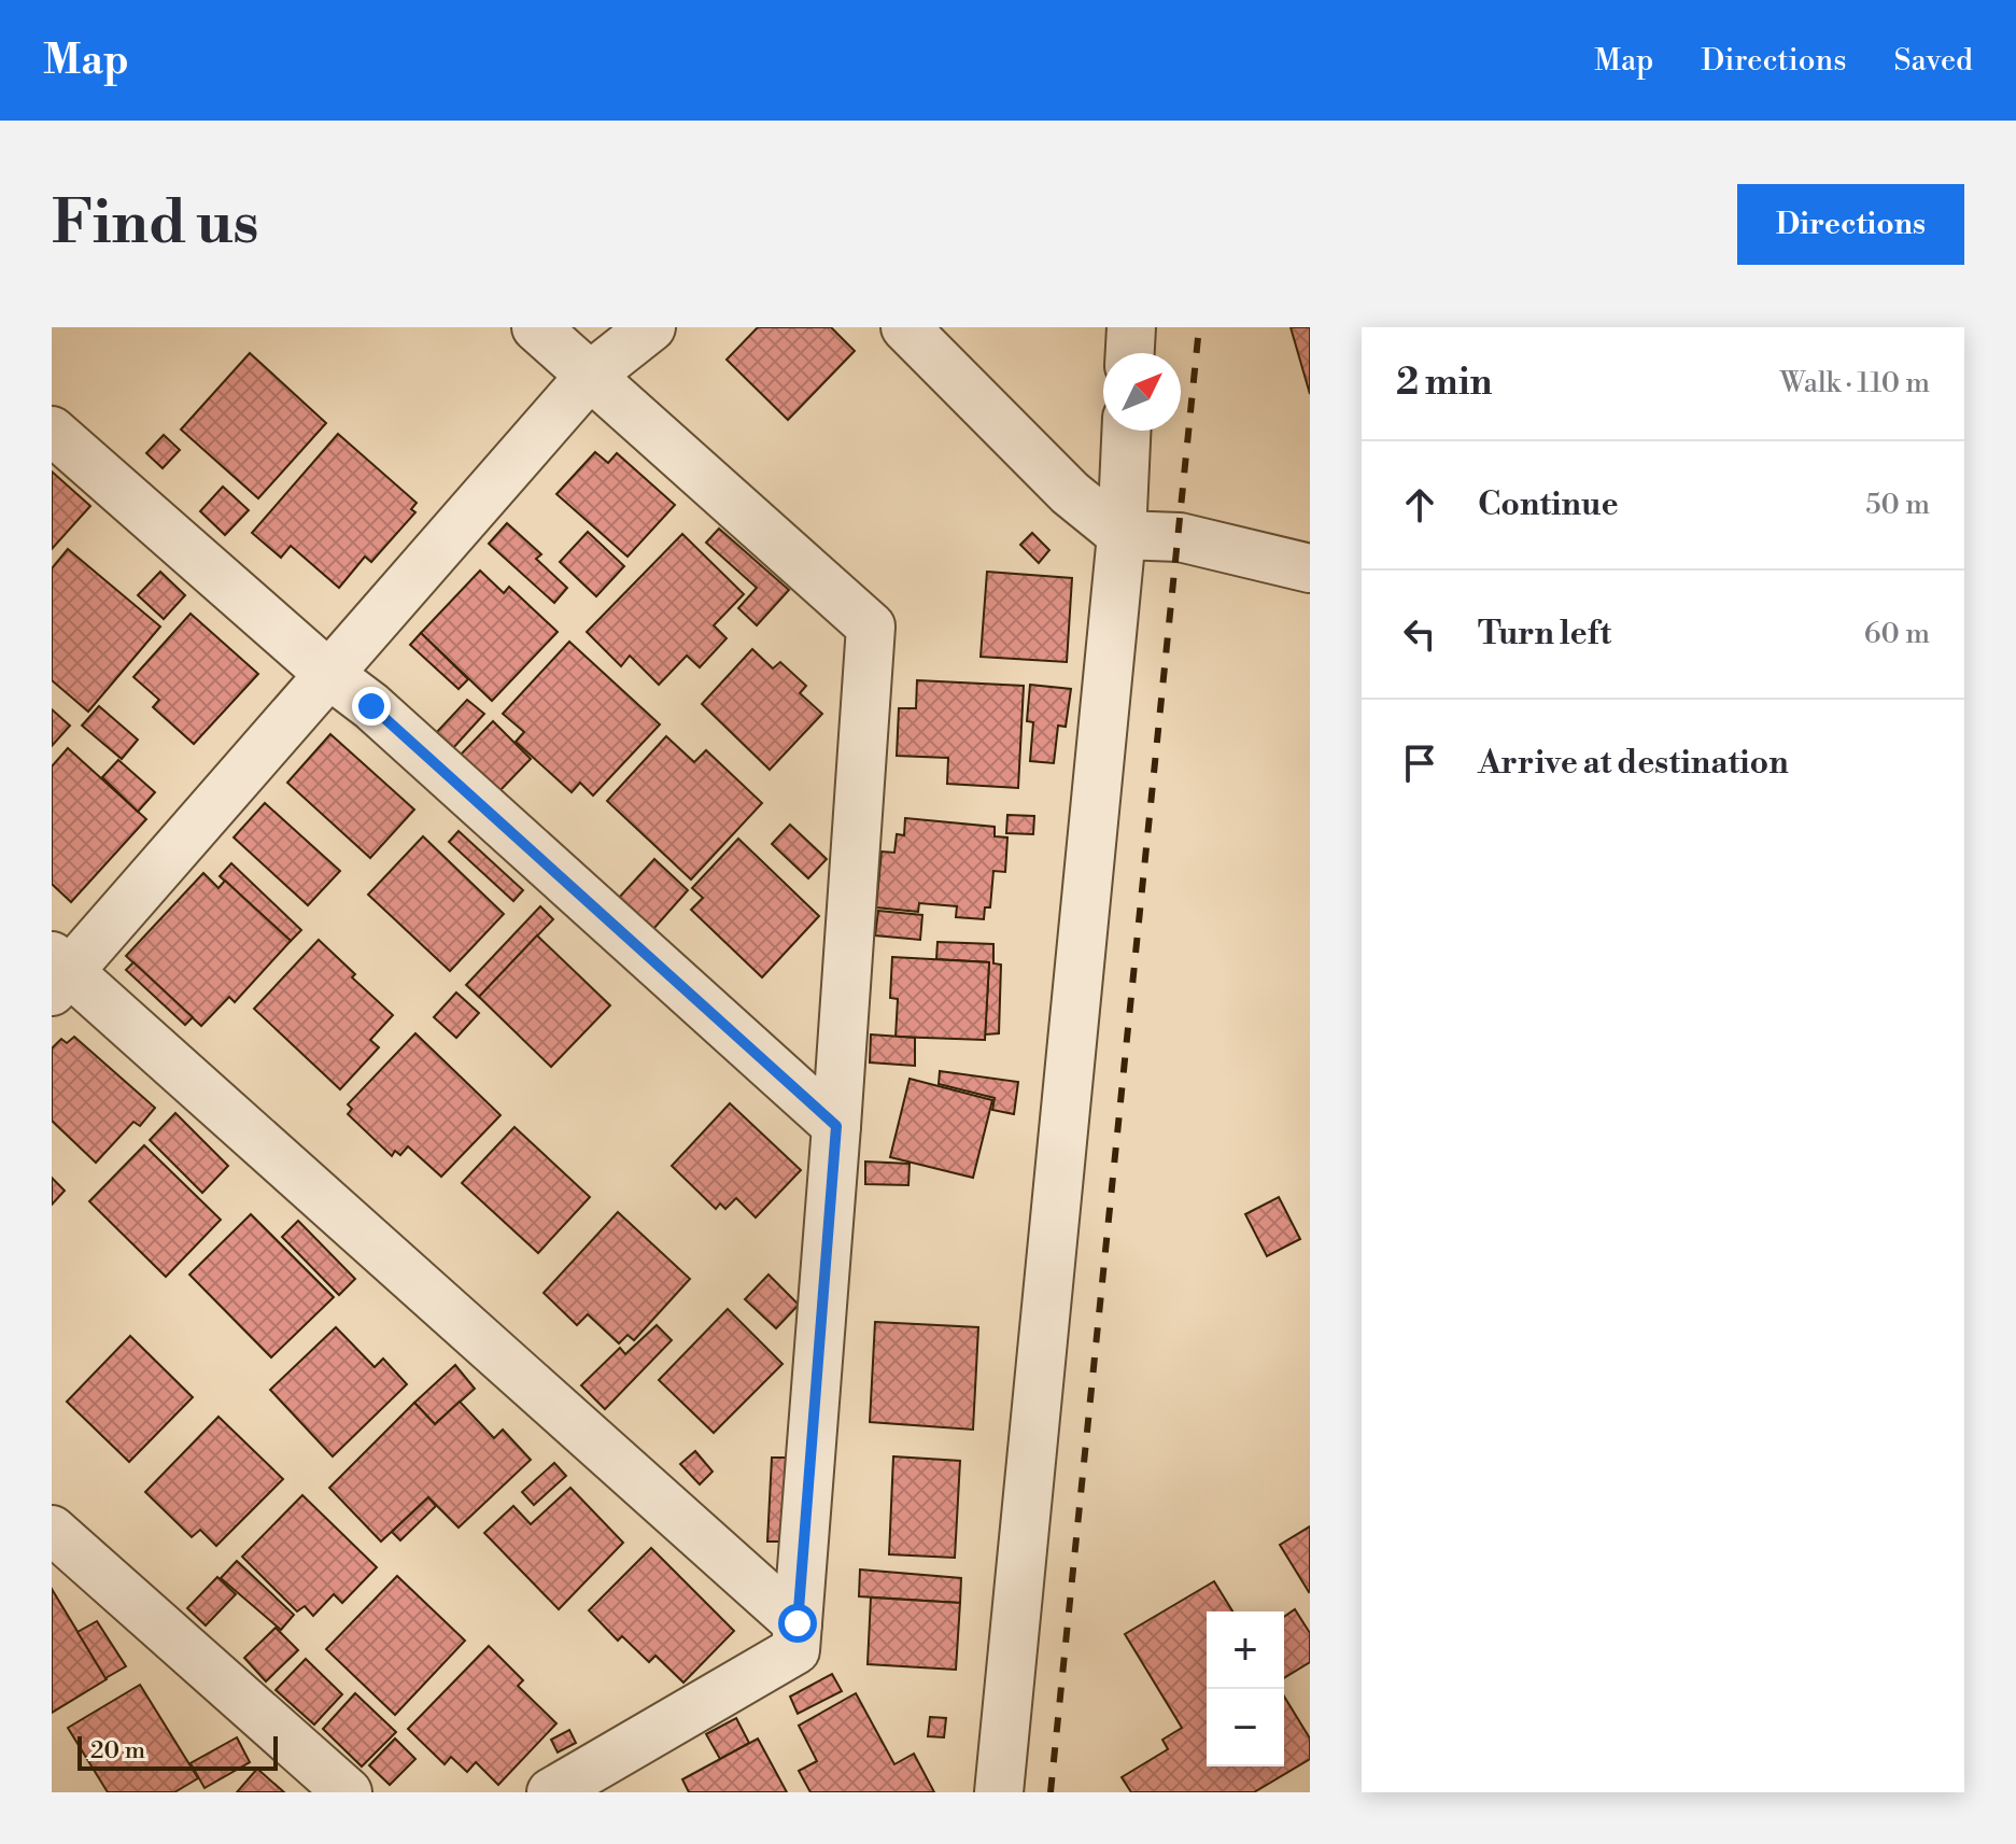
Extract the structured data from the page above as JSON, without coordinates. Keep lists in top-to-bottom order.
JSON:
{
  "scale_bar": "20 m",
  "north": "top right",
  "page": {
    "header": "Map",
    "nav": ["Map", "Directions", "Saved"],
    "buttons": "Directions",
    "title": "Find us",
    "heading": ["2 min", "Walk · 110 m"],
    "list": [
      ["Continue", "50 m"],
      ["Turn left", "60 m"],
      "Arrive at destination"
    ],
    "map_buttons": ["+", "−"],
    "scale": "20 m"
  }
}
